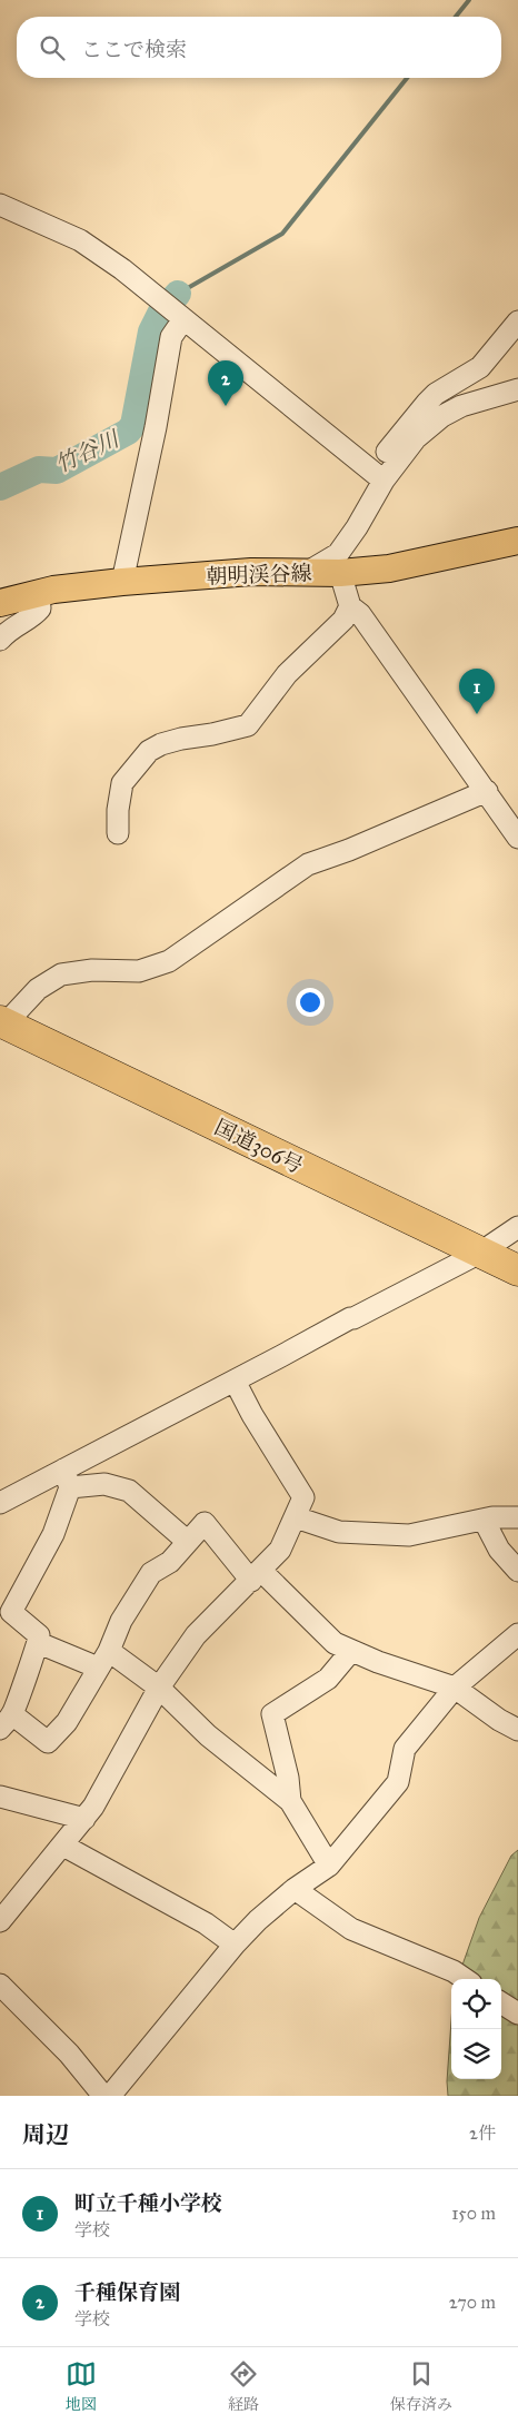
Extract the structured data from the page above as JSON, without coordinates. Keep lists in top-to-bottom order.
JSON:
{
  "streets": {
    "highway": ["国道306号"],
    "main road": ["朝明渓谷線"]
  },
  "water": ["竹谷川"],
  "page": {
    "search": "ここで検索",
    "pins": ["2", "1"],
    "heading": ["周辺", "2件"],
    "list": [
      {
        "mark": "1",
        "name": "町立千種小学校",
        "note": "学校",
        "value": "150 m"
      },
      {
        "mark": "2",
        "name": "千種保育園",
        "note": "学校",
        "value": "270 m"
      }
    ],
    "nav": ["地図", "経路", "保存済み"]
  }
}
